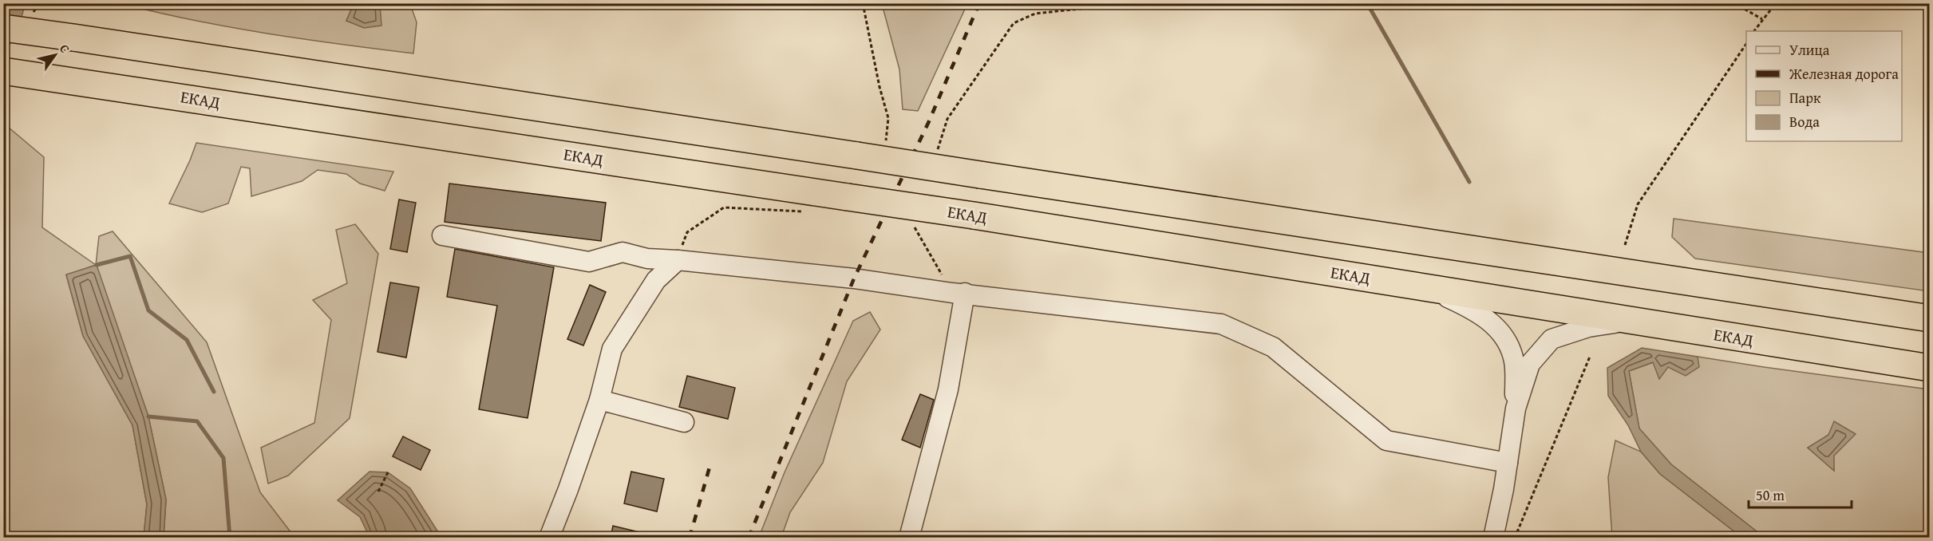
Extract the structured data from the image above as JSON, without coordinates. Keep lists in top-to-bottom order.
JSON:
{
  "streets": {
    "highway": ["ЕКАД"]
  },
  "legend": [
    "Улица",
    "Железная дорога",
    "Парк",
    "Вода"
  ],
  "scale_bar": "50 m",
  "north": "top right"
}
